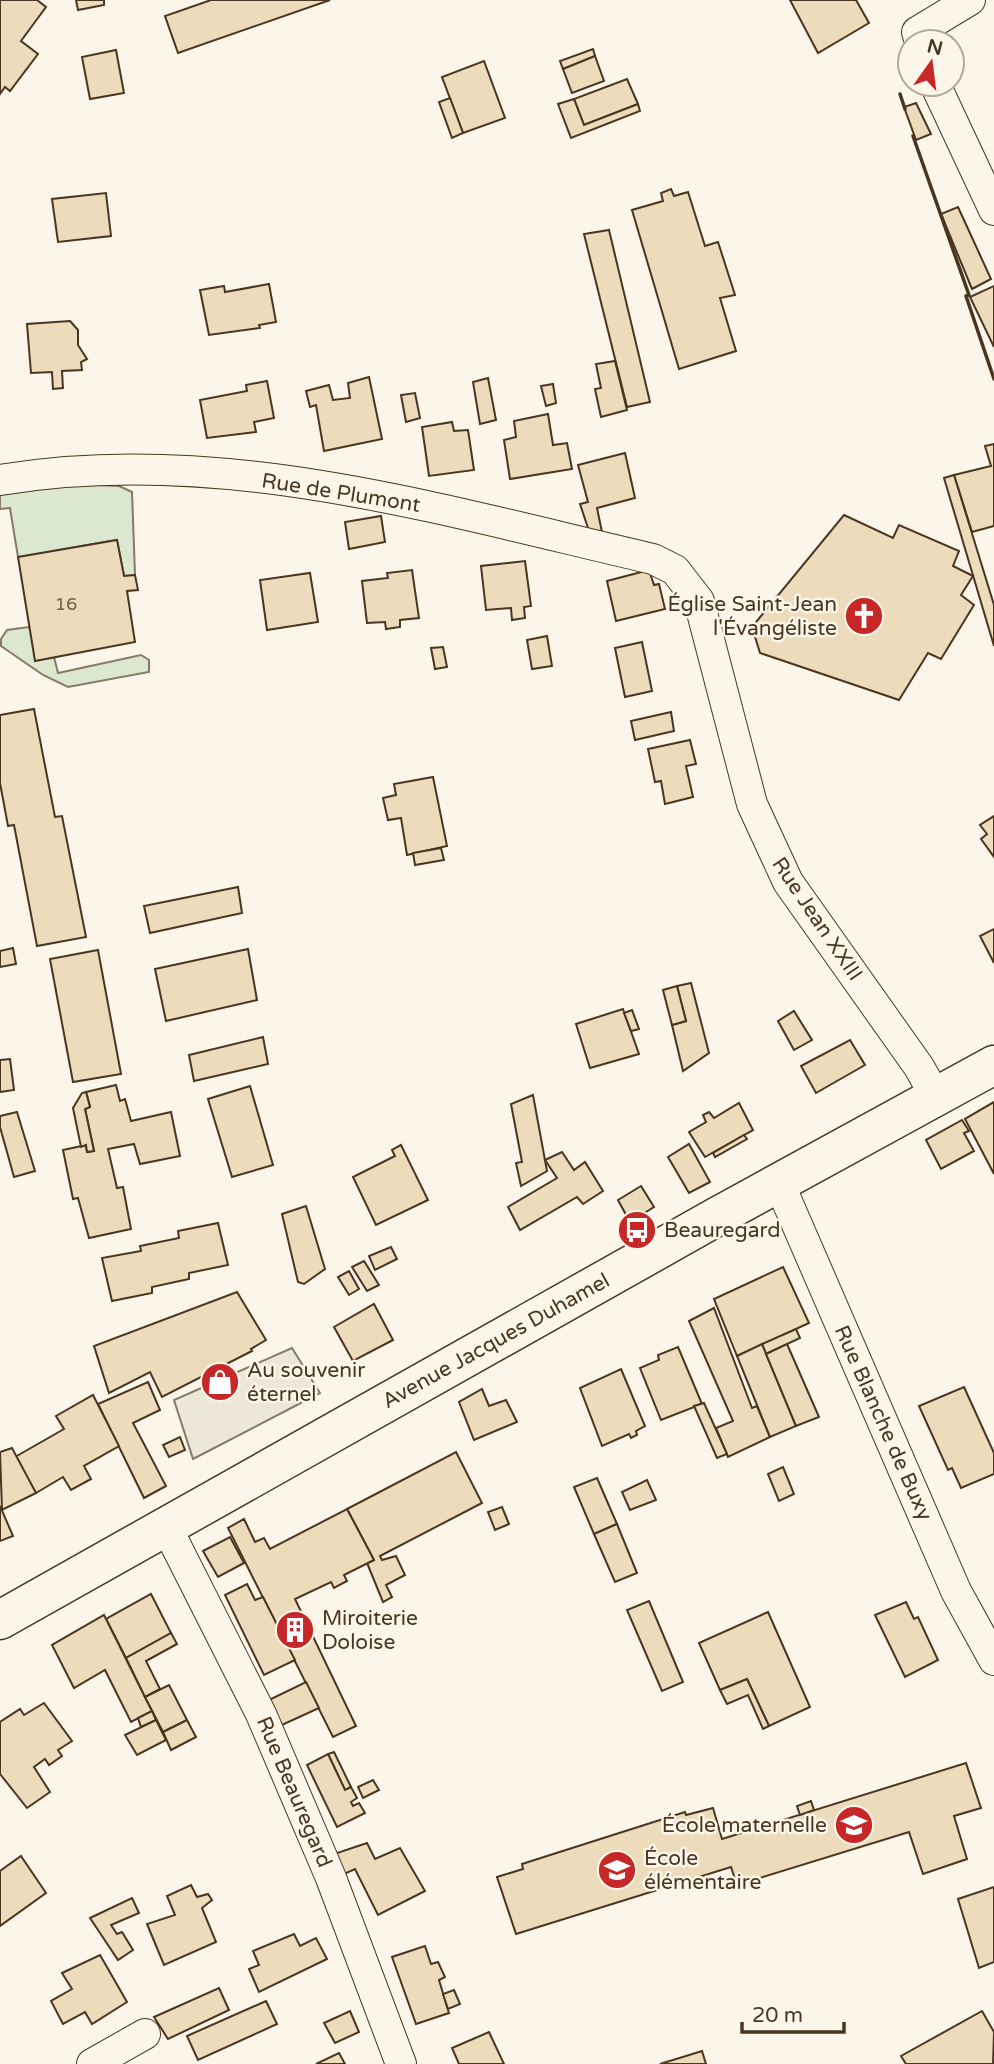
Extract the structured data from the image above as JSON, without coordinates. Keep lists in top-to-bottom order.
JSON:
{
  "streets": {
    "main road": ["Avenue Jacques Duhamel"],
    "street": [
      "Rue de Plumont",
      "Rue Jean XXIII",
      "Rue Blanche de Buxy",
      "Rue Beauregard"
    ]
  },
  "crossings": [
    ["Rue de Plumont", "Rue Jean XXIII"],
    ["Rue Jean XXIII", "Avenue Jacques Duhamel"],
    ["Avenue Jacques Duhamel", "Rue Blanche de Buxy"],
    ["Avenue Jacques Duhamel", "Rue Beauregard"]
  ],
  "places": {
    "church": ["Église Saint-Jean l'Évangéliste"],
    "bus stop": ["Beauregard"],
    "shop": ["Au souvenir éternel"],
    "building": ["Miroiterie Doloise"],
    "school or university": ["École maternelle", "École élémentaire"]
  },
  "house_numbers": ["16"],
  "scale_bar": "20 m",
  "north": "top"
}
